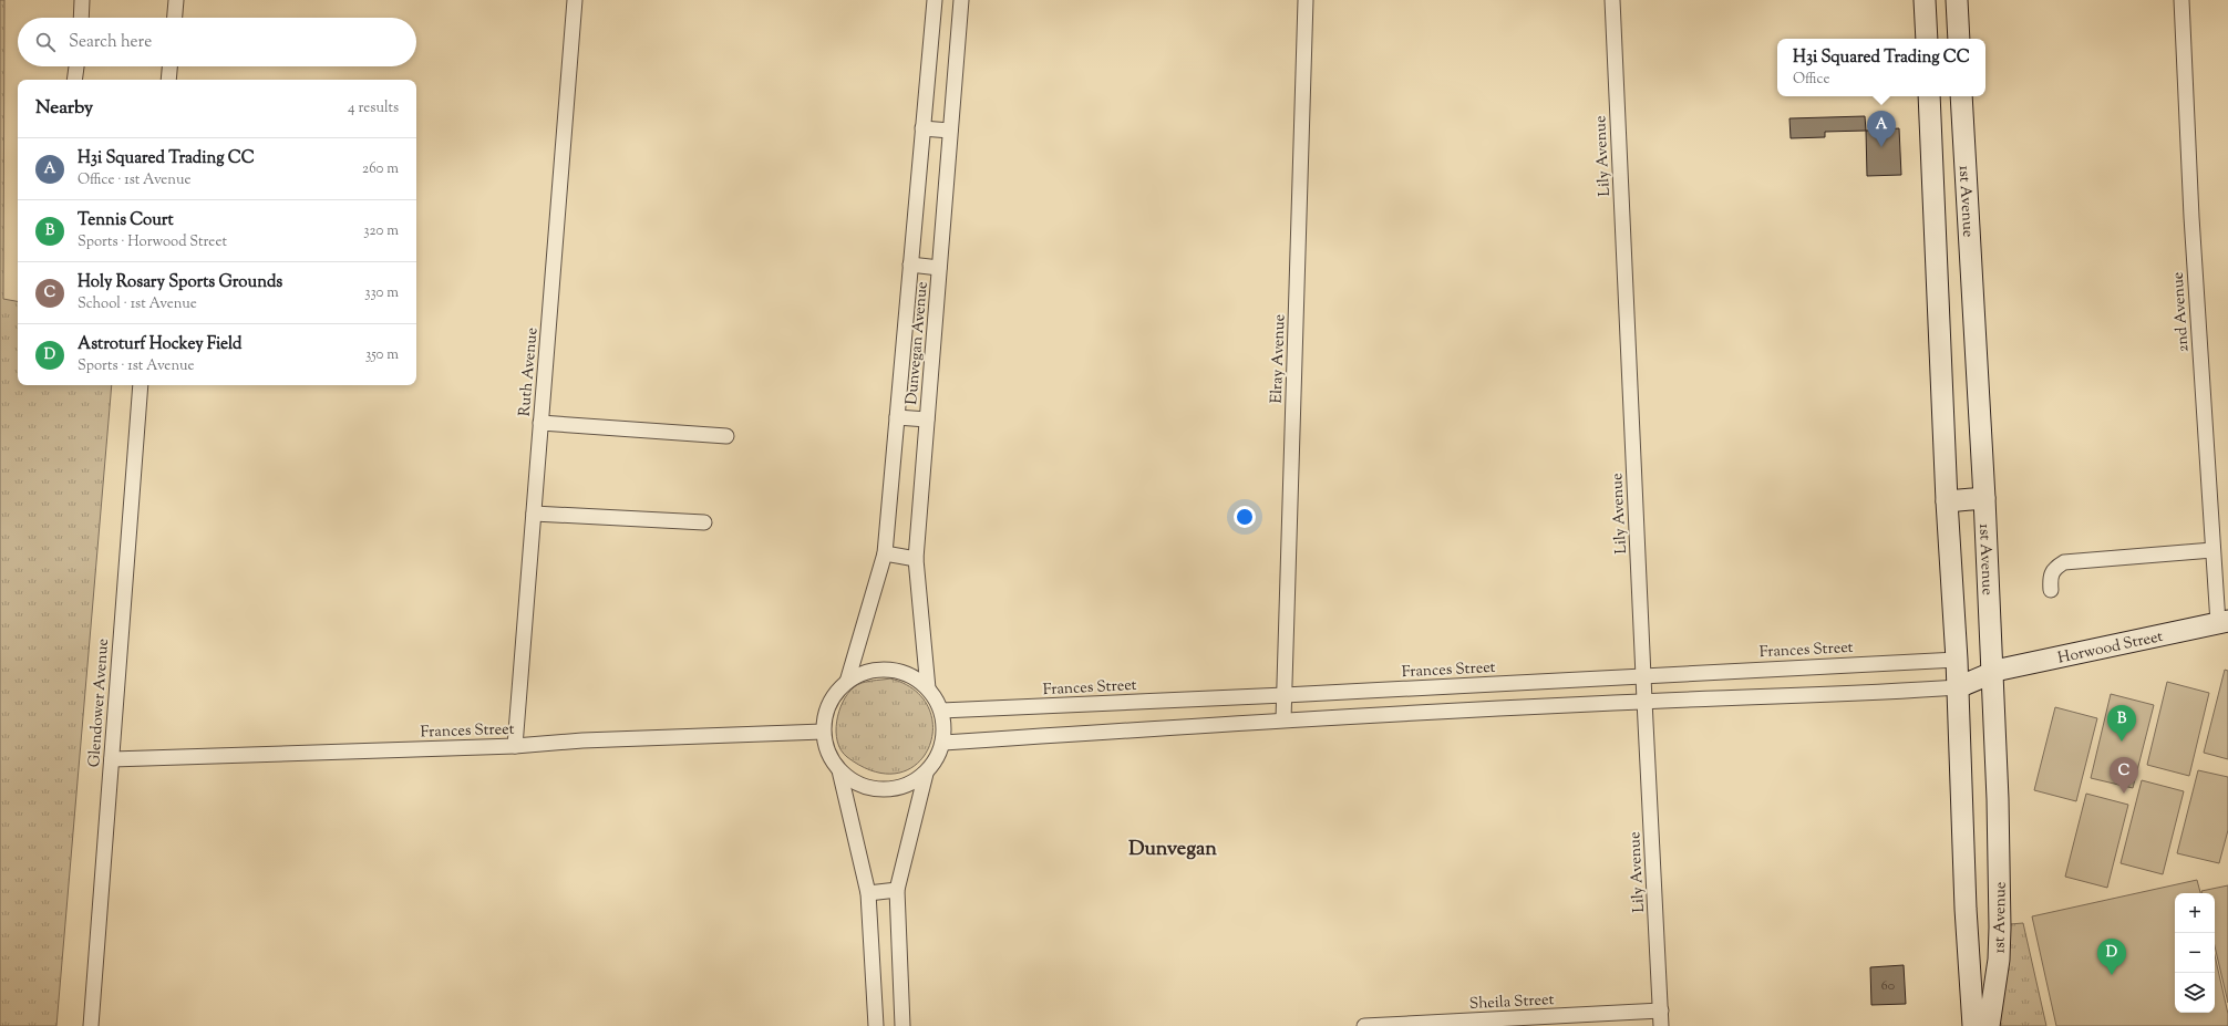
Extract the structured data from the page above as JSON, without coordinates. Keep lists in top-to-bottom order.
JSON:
{
  "streets": {
    "main road": ["1st Avenue", "Horwood Street"],
    "street": [
      "Lily Avenue",
      "2nd Avenue",
      "Dunvegan Avenue",
      "Elray Avenue",
      "Ruth Avenue",
      "Frances Street",
      "Glendower Avenue",
      "Sheila Street"
    ]
  },
  "crossings": [
    ["Lily Avenue", "Frances Street"],
    ["Lily Avenue", "Sheila Street"],
    ["1st Avenue", "Horwood Street"],
    ["1st Avenue", "Frances Street"],
    ["2nd Avenue", "Horwood Street"],
    ["Dunvegan Avenue", "Frances Street"],
    ["Elray Avenue", "Frances Street"],
    ["Ruth Avenue", "Frances Street"],
    ["Frances Street", "Glendower Avenue"]
  ],
  "districts": ["Dunvegan"],
  "house_numbers": ["60"],
  "page": {
    "search": "Search here",
    "popup": ["H3i Squared Trading CC", "Office"],
    "heading": ["Nearby", "4 results"],
    "pins": [
      "A",
      "B",
      "C",
      "D"
    ],
    "list": [
      {
        "mark": "A",
        "name": "H3i Squared Trading CC",
        "note": "Office · 1st Avenue",
        "value": "260 m"
      },
      {
        "mark": "B",
        "name": "Tennis Court",
        "note": "Sports · Horwood Street",
        "value": "320 m"
      },
      {
        "mark": "C",
        "name": "Holy Rosary Sports Grounds",
        "note": "School · 1st Avenue",
        "value": "330 m"
      },
      {
        "mark": "D",
        "name": "Astroturf Hockey Field",
        "note": "Sports · 1st Avenue",
        "value": "350 m"
      }
    ],
    "map_buttons": ["+", "−"]
  }
}
